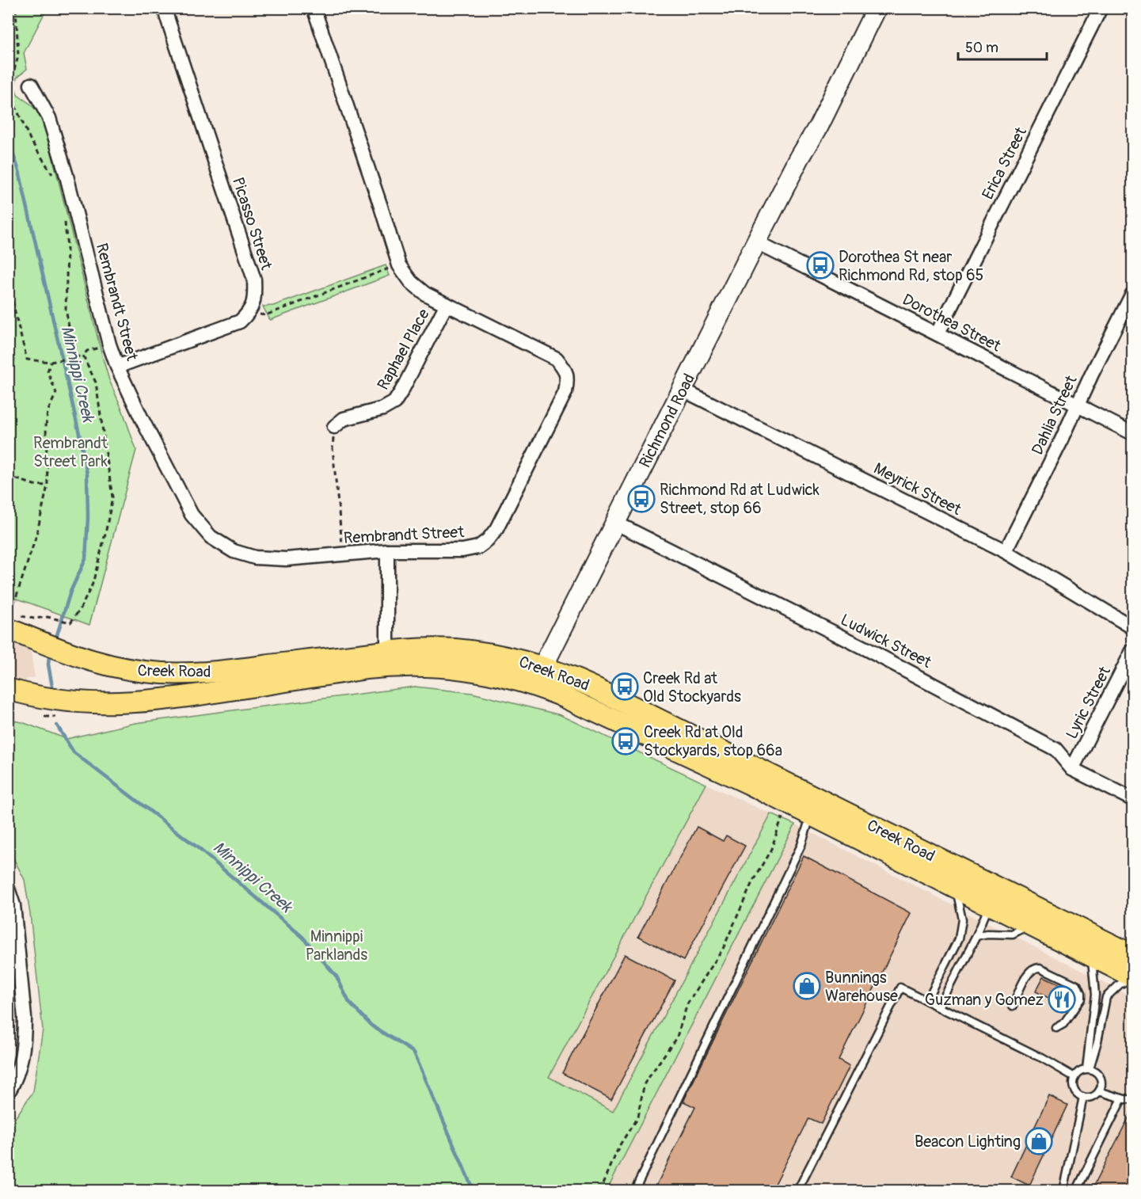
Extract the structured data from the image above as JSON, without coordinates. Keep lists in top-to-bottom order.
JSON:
{
  "streets": {
    "main road": ["Richmond Road", "Creek Road"],
    "street": [
      "Erica Street",
      "Picasso Street",
      "Rembrandt Street",
      "Dorothea Street",
      "Raphael Place",
      "Dahlia Street",
      "Meyrick Street",
      "Ludwick Street",
      "Lyric Street"
    ]
  },
  "crossings": [
    ["Erica Street", "Dorothea Street"],
    ["Rembrandt Street", "Raphael Place"],
    ["Dorothea Street", "Dahlia Street"],
    ["Dorothea Street", "Richmond Road"],
    ["Dahlia Street", "Meyrick Street"],
    ["Richmond Road", "Meyrick Street"],
    ["Richmond Road", "Ludwick Street"],
    ["Richmond Road", "Creek Road"],
    ["Ludwick Street", "Lyric Street"]
  ],
  "water": ["Minnippi Creek"],
  "parks": ["Rembrandt Street Park", "Minnippi Parklands"],
  "places": {
    "bus stop": [
      "Dorothea St near Richmond Rd, stop 65",
      "Richmond Rd at Ludwick Street, stop 66",
      "Creek Rd at Old Stockyards",
      "Creek Rd at Old Stockyards, stop 66a"
    ],
    "shop": ["Bunnings Warehouse", "Beacon Lighting"],
    "restaurant": ["Guzman y Gomez"]
  },
  "scale_bar": "50 m"
}
